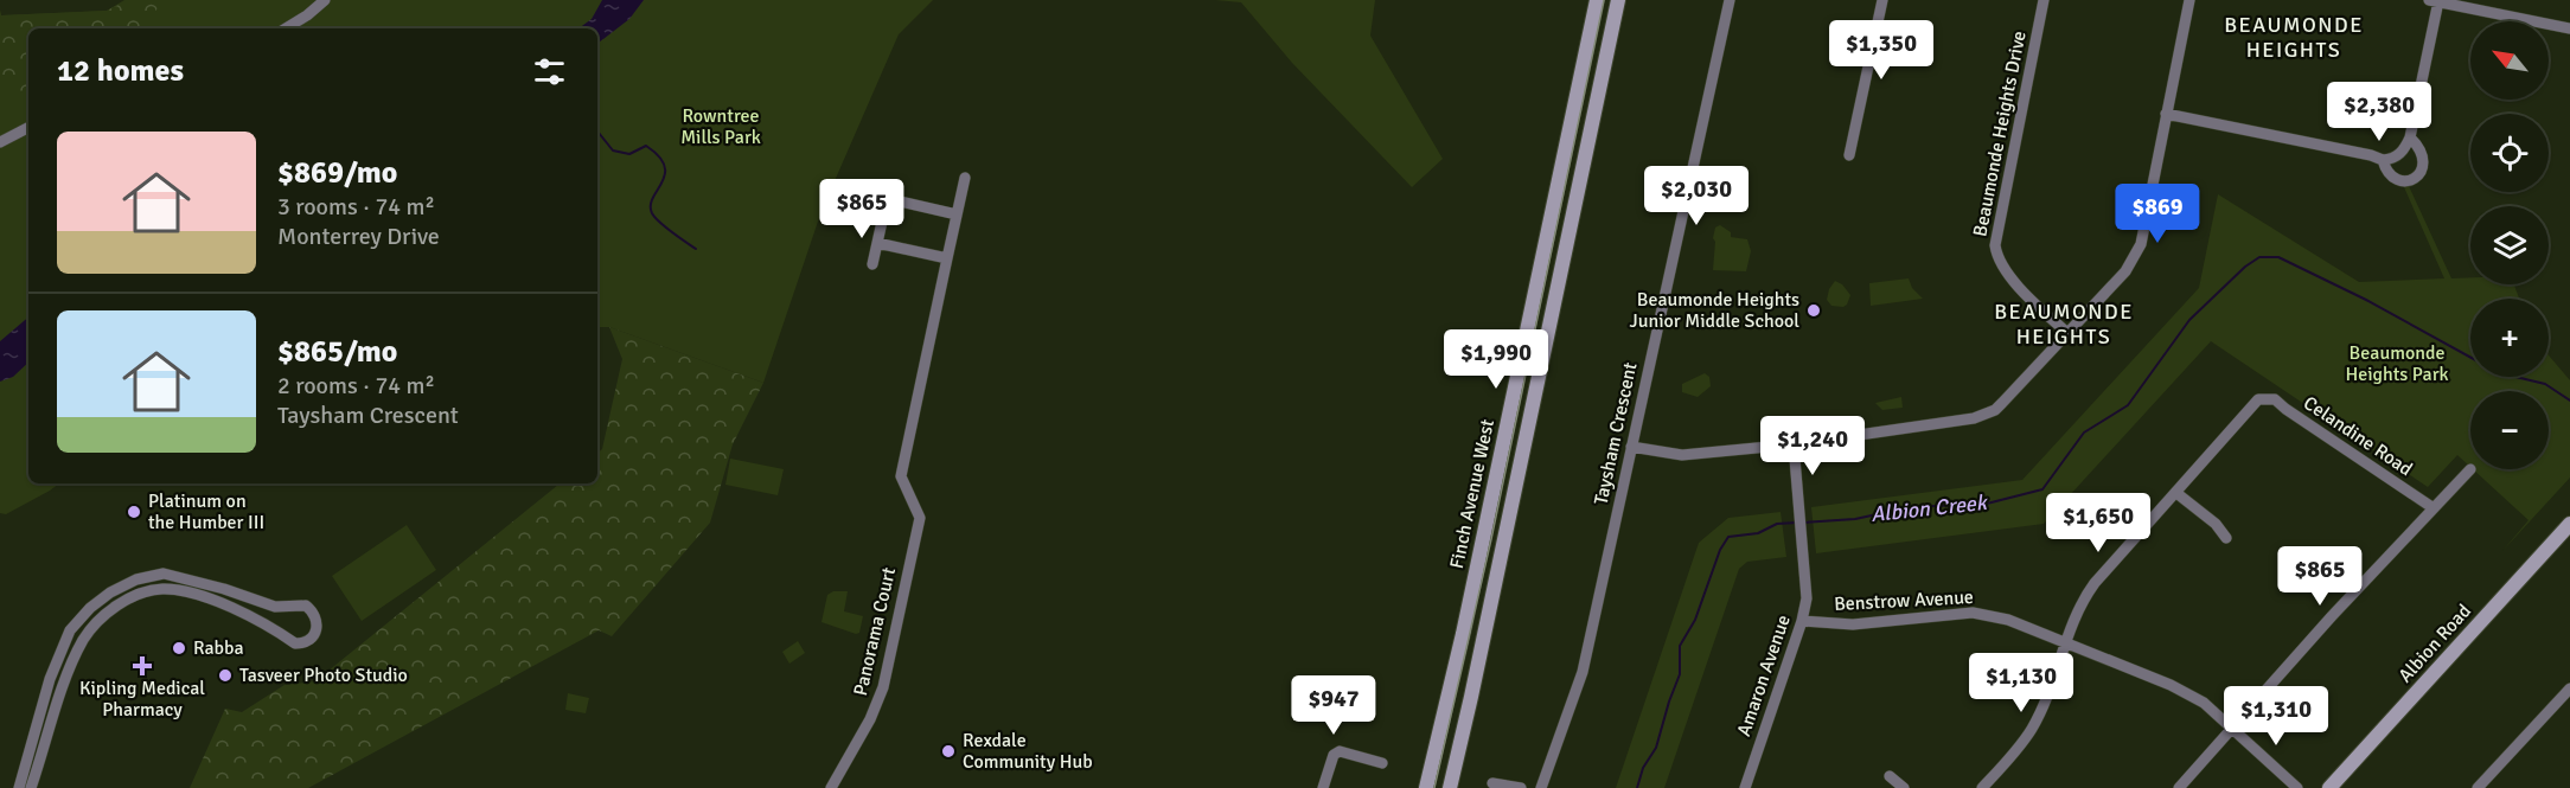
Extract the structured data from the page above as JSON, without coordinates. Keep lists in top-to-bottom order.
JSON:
{
  "streets": {
    "main road": ["Finch Avenue West", "Albion Road"],
    "street": [
      "Beaumonde Heights Drive",
      "Taysham Crescent",
      "Celandine Road",
      "Benstrow Avenue",
      "Panorama Court",
      "Amaron Avenue"
    ]
  },
  "crossings": [
    ["Benstrow Avenue", "Amaron Avenue"]
  ],
  "districts": ["BEAUMONDE HEIGHTS", "BEAUMONDE HEIGHTS"],
  "water": ["Albion Creek"],
  "parks": ["Rowntree Mills Park", "Beaumonde Heights Park"],
  "places": {
    "other": [
      "Beaumonde Heights Junior Middle School",
      "Platinum on the Humber III",
      "Rabba",
      "Tasveer Photo Studio",
      "Rexdale Community Hub"
    ],
    "health": ["Kipling Medical Pharmacy"]
  },
  "north": "top left",
  "page": {
    "price": [
      "$1,350",
      "$2,380",
      "$2,030",
      "$865",
      "$869",
      "$1,990",
      "$1,240",
      "$1,650",
      "$865",
      "$1,130",
      "$947",
      "$1,310"
    ],
    "map_buttons": ["+", "−"],
    "heading": "12 homes",
    "list": [
      {
        "name": "$869/mo",
        "note": "3 rooms · 74 m² · Monterrey Drive"
      },
      {
        "name": "$865/mo",
        "note": "2 rooms · 74 m² · Taysham Crescent"
      }
    ]
  }
}
